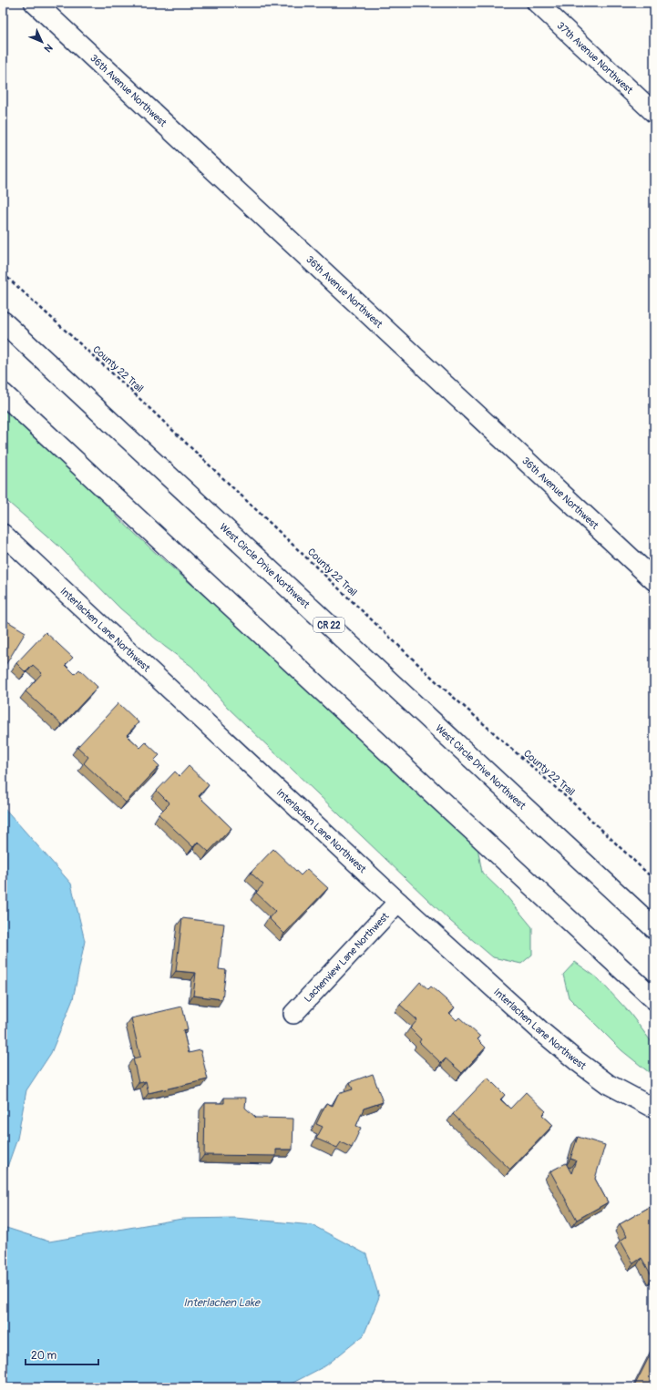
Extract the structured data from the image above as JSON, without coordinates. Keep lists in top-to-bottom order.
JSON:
{
  "streets": {
    "main road": ["36th Avenue Northwest", "West Circle Drive Northwest", "CR 22"],
    "street": ["37th Avenue Northwest", "Interlachen Lane Northwest", "Lachenview Lane Northwest"],
    "path": ["County 22 Trail"]
  },
  "crossings": [
    ["Interlachen Lane Northwest", "Lachenview Lane Northwest"]
  ],
  "water": ["Interlachen Lake"],
  "scale_bar": "20 m",
  "north": "bottom right"
}
